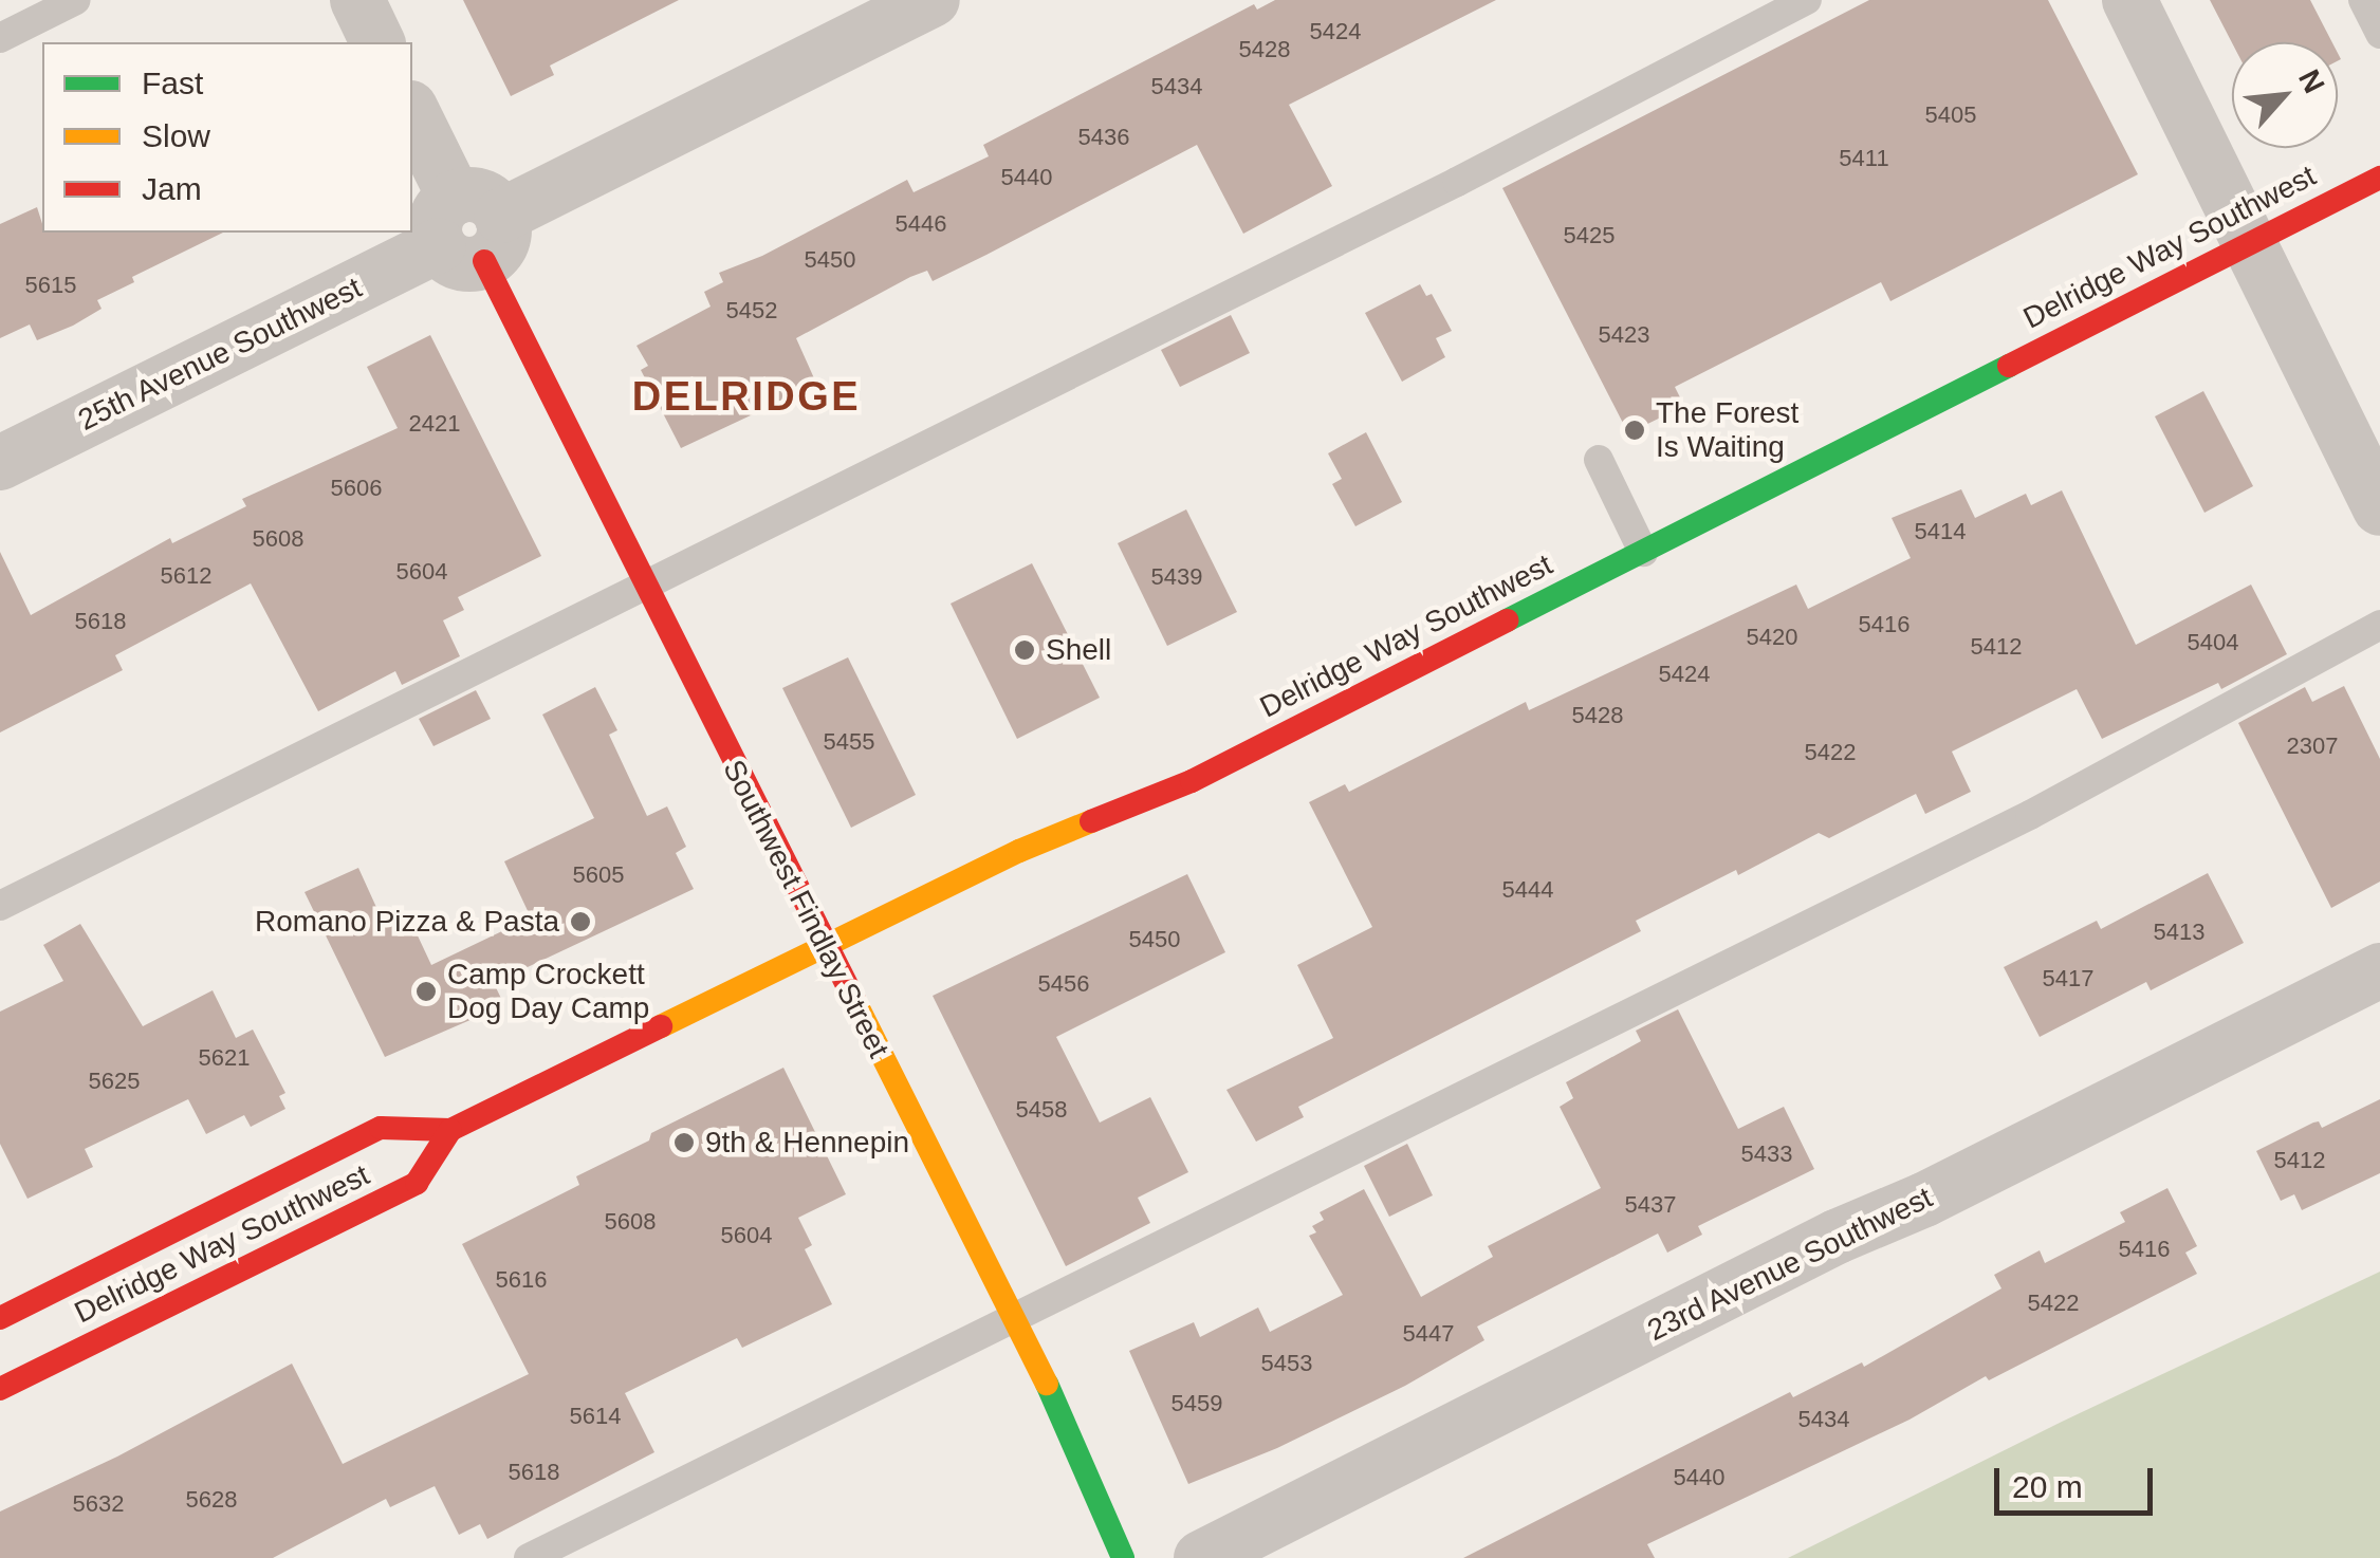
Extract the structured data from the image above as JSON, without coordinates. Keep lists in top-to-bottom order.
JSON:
{
  "streets": {
    "main road": ["Delridge Way Southwest", "Southwest Findlay Street"],
    "street": ["25th Avenue Southwest", "23rd Avenue Southwest"]
  },
  "crossings": [
    ["Delridge Way Southwest", "Southwest Findlay Street"],
    ["25th Avenue Southwest", "Southwest Findlay Street"]
  ],
  "districts": ["DELRIDGE"],
  "places": [
    "The Forest Is Waiting",
    "Shell",
    "Romano Pizza & Pasta",
    "Camp Crockett Dog Day Camp",
    "9th & Hennepin"
  ],
  "house_numbers": [
    "5424",
    "5428",
    "5434",
    "5405",
    "5436",
    "5411",
    "5440",
    "5446",
    "5425",
    "5450",
    "5615",
    "5452",
    "5423",
    "2421",
    "5606",
    "5414",
    "5608",
    "5604",
    "5612",
    "5439",
    "5618",
    "5416",
    "5420",
    "5404",
    "5412",
    "5424",
    "5428",
    "5455",
    "2307",
    "5422",
    "5605",
    "5444",
    "5413",
    "5450",
    "5417",
    "5456",
    "5621",
    "5625",
    "5458",
    "5433",
    "5412",
    "5437",
    "5608",
    "5604",
    "5416",
    "5616",
    "5422",
    "5447",
    "5453",
    "5459",
    "5614",
    "5434",
    "5618",
    "5440",
    "5628",
    "5632"
  ],
  "legend": ["Fast", "Slow", "Jam"],
  "scale_bar": "20 m",
  "north": "top right"
}
